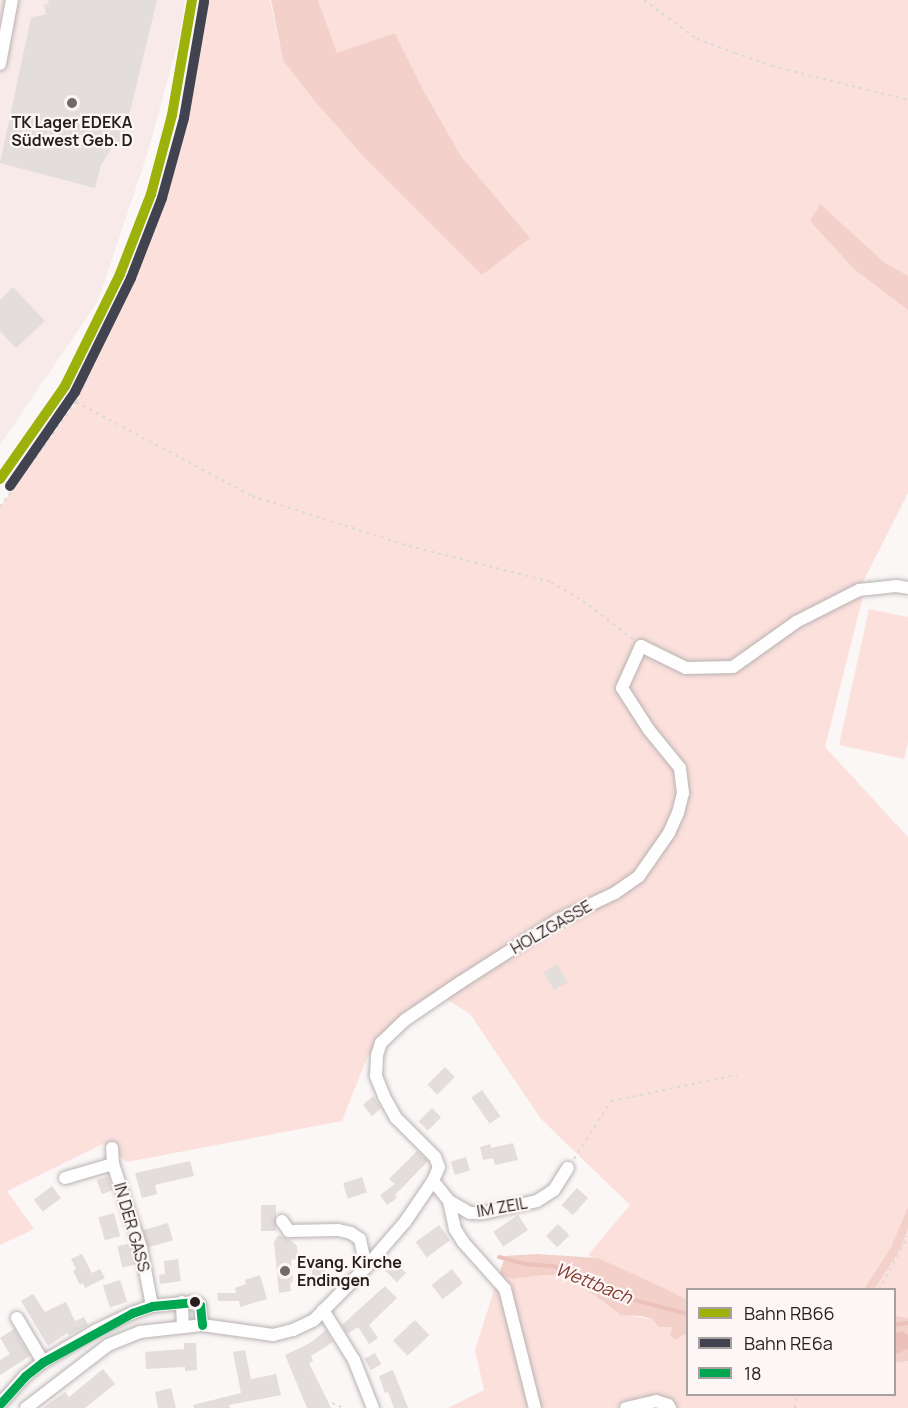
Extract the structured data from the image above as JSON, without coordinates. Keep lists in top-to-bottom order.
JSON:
{
  "streets": {
    "street": ["HOLZGASSE", "IM ZEIL", "IN DER GASS"]
  },
  "crossings": [
    ["HOLZGASSE", "IM ZEIL"]
  ],
  "water": ["Wettbach"],
  "places": ["TK Lager EDEKA Südwest Geb. D", "Evang. Kirche Endingen"],
  "lines": ["rail line RB66", "rail line RE6a", "transit line 18"],
  "legend": ["Bahn RB66", "Bahn RE6a", "18"]
}
